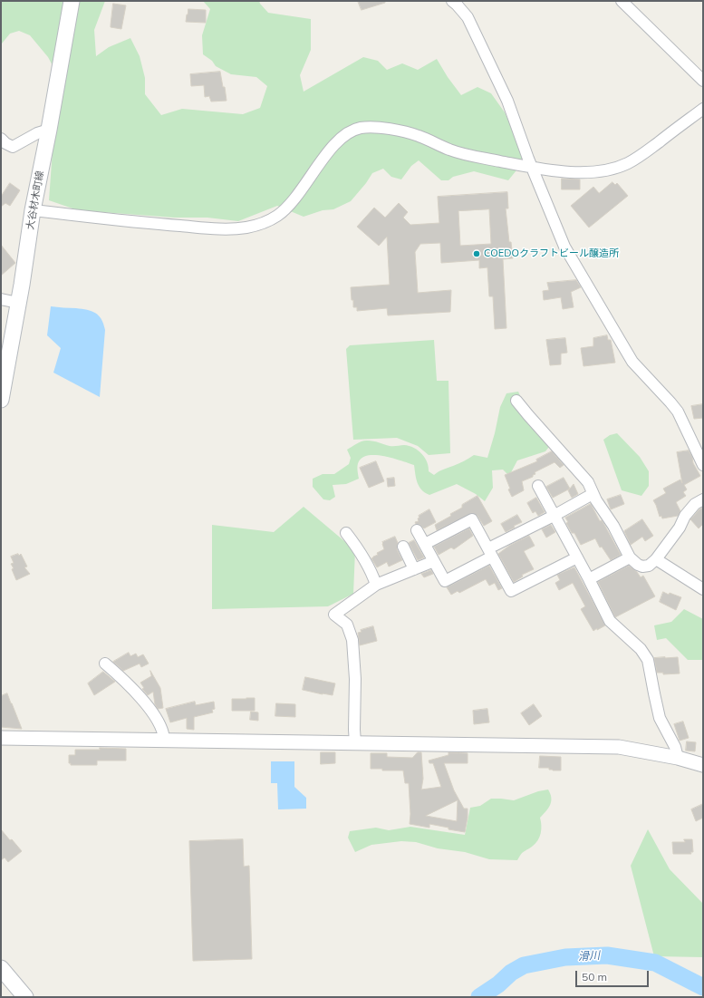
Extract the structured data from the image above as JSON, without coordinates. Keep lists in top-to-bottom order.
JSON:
{
  "streets": {
    "main road": ["大谷材木町線"]
  },
  "water": ["滑川"],
  "places": ["COEDOクラフトビール醸造所"],
  "scale_bar": "50 m"
}
